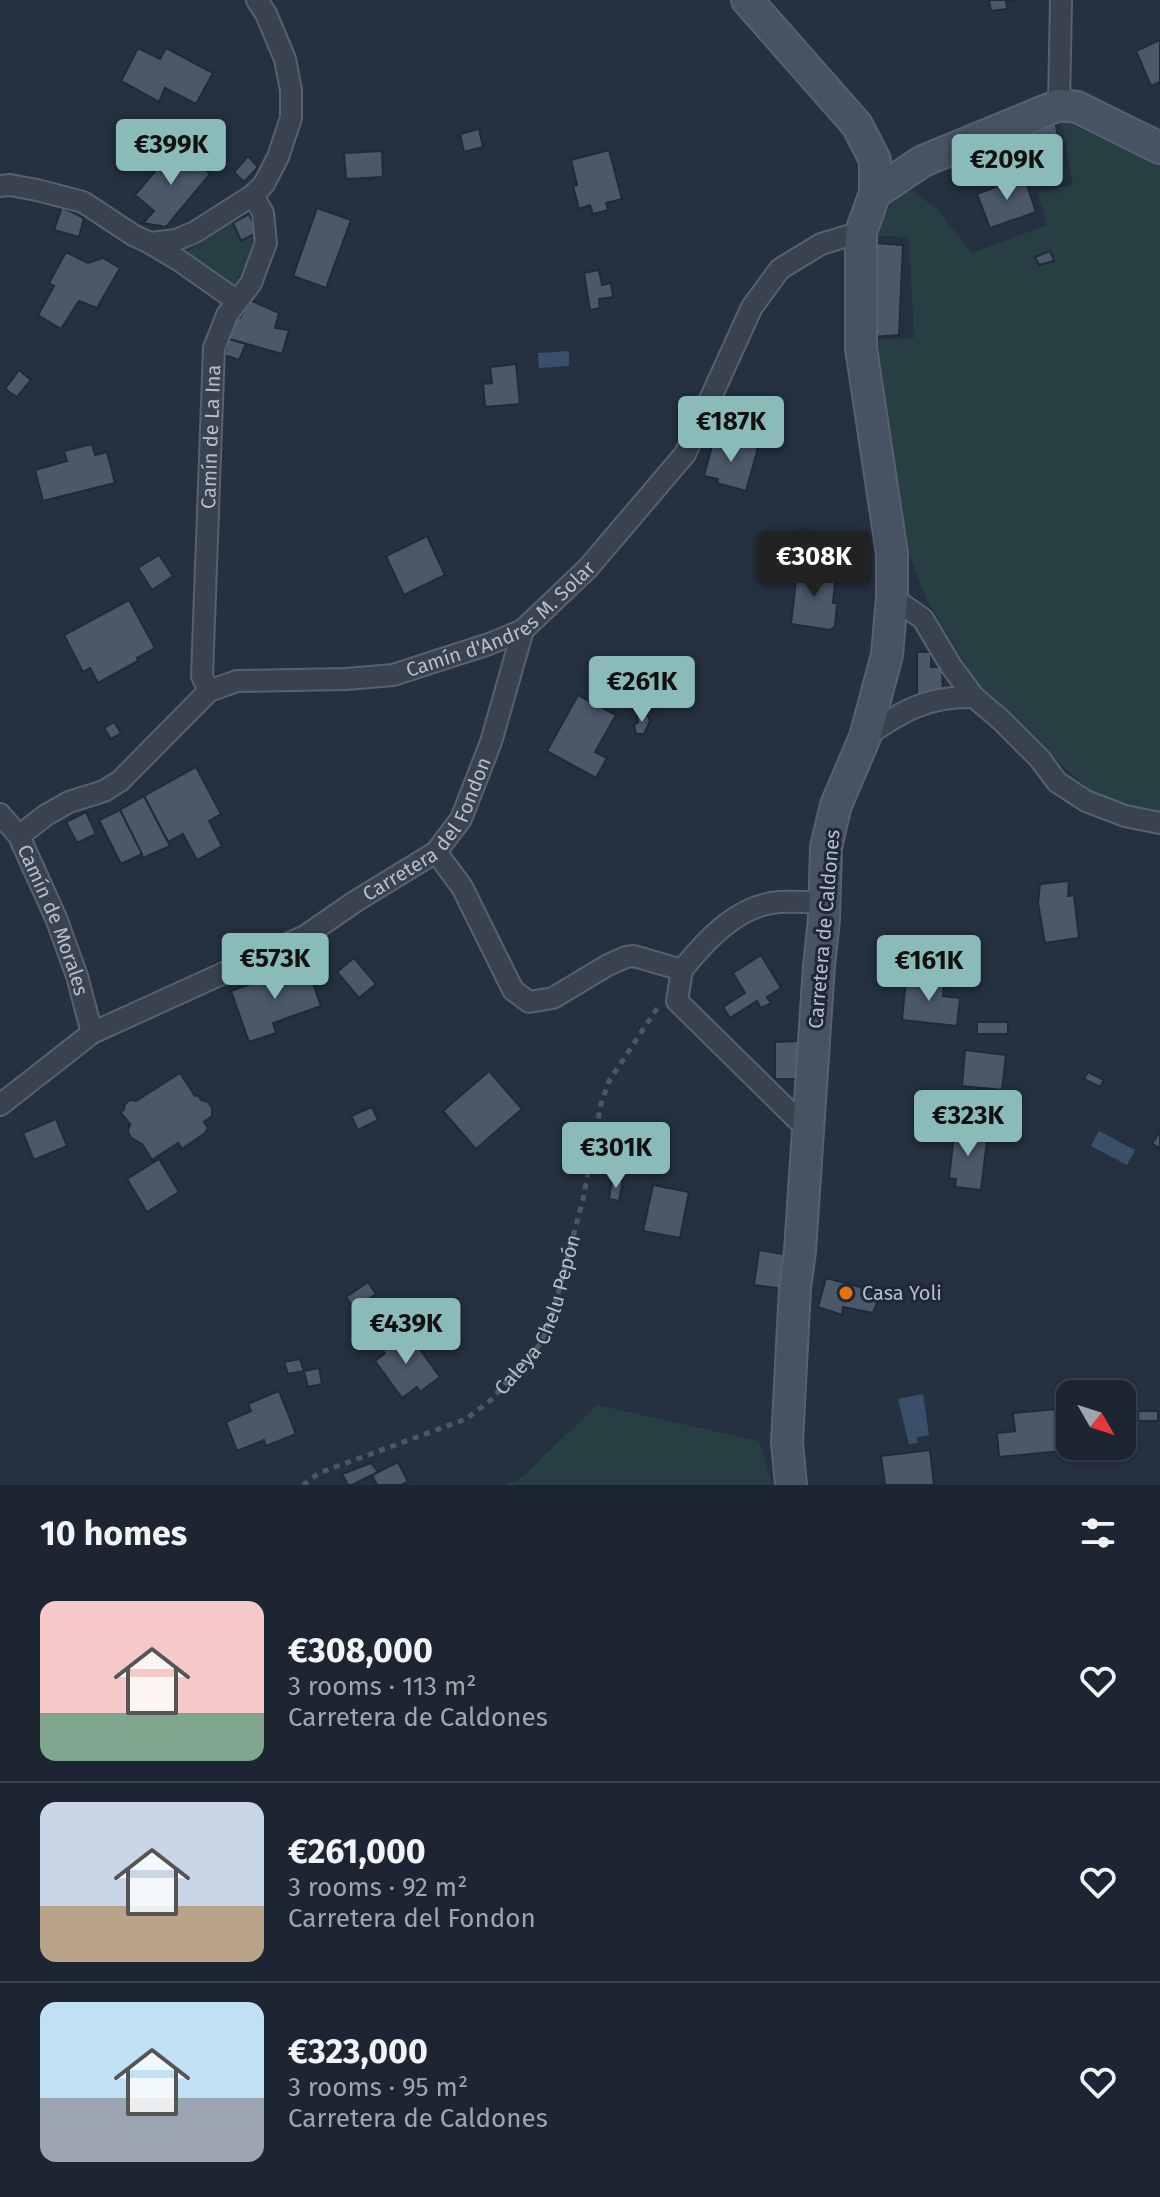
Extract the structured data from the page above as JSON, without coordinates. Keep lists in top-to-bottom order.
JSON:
{
  "streets": {
    "street": [
      "Camín de La Ina",
      "Camín d'Andres M. Solar",
      "Carretera del Fondon",
      "Camín de Morales",
      "Carretera de Caldones"
    ],
    "path": ["Caleya Chelu Pepón"]
  },
  "crossings": [
    ["Camín de La Ina", "Camín d'Andres M. Solar"],
    ["Camín d'Andres M. Solar", "Carretera del Fondon"],
    ["Camín d'Andres M. Solar", "Carretera de Caldones"],
    ["Carretera del Fondon", "Camín de Morales"]
  ],
  "places": ["Casa Yoli"],
  "north": "bottom right",
  "page": {
    "price": [
      "€399K",
      "€209K",
      "€187K",
      "€308K",
      "€261K",
      "€573K",
      "€161K",
      "€323K",
      "€301K",
      "€439K"
    ],
    "heading": "10 homes",
    "list": [
      {
        "name": "€308,000",
        "note": "3 rooms · 113 m² · Carretera de Caldones"
      },
      {
        "name": "€261,000",
        "note": "3 rooms · 92 m² · Carretera del Fondon"
      },
      {
        "name": "€323,000",
        "note": "3 rooms · 95 m² · Carretera de Caldones"
      }
    ]
  }
}
